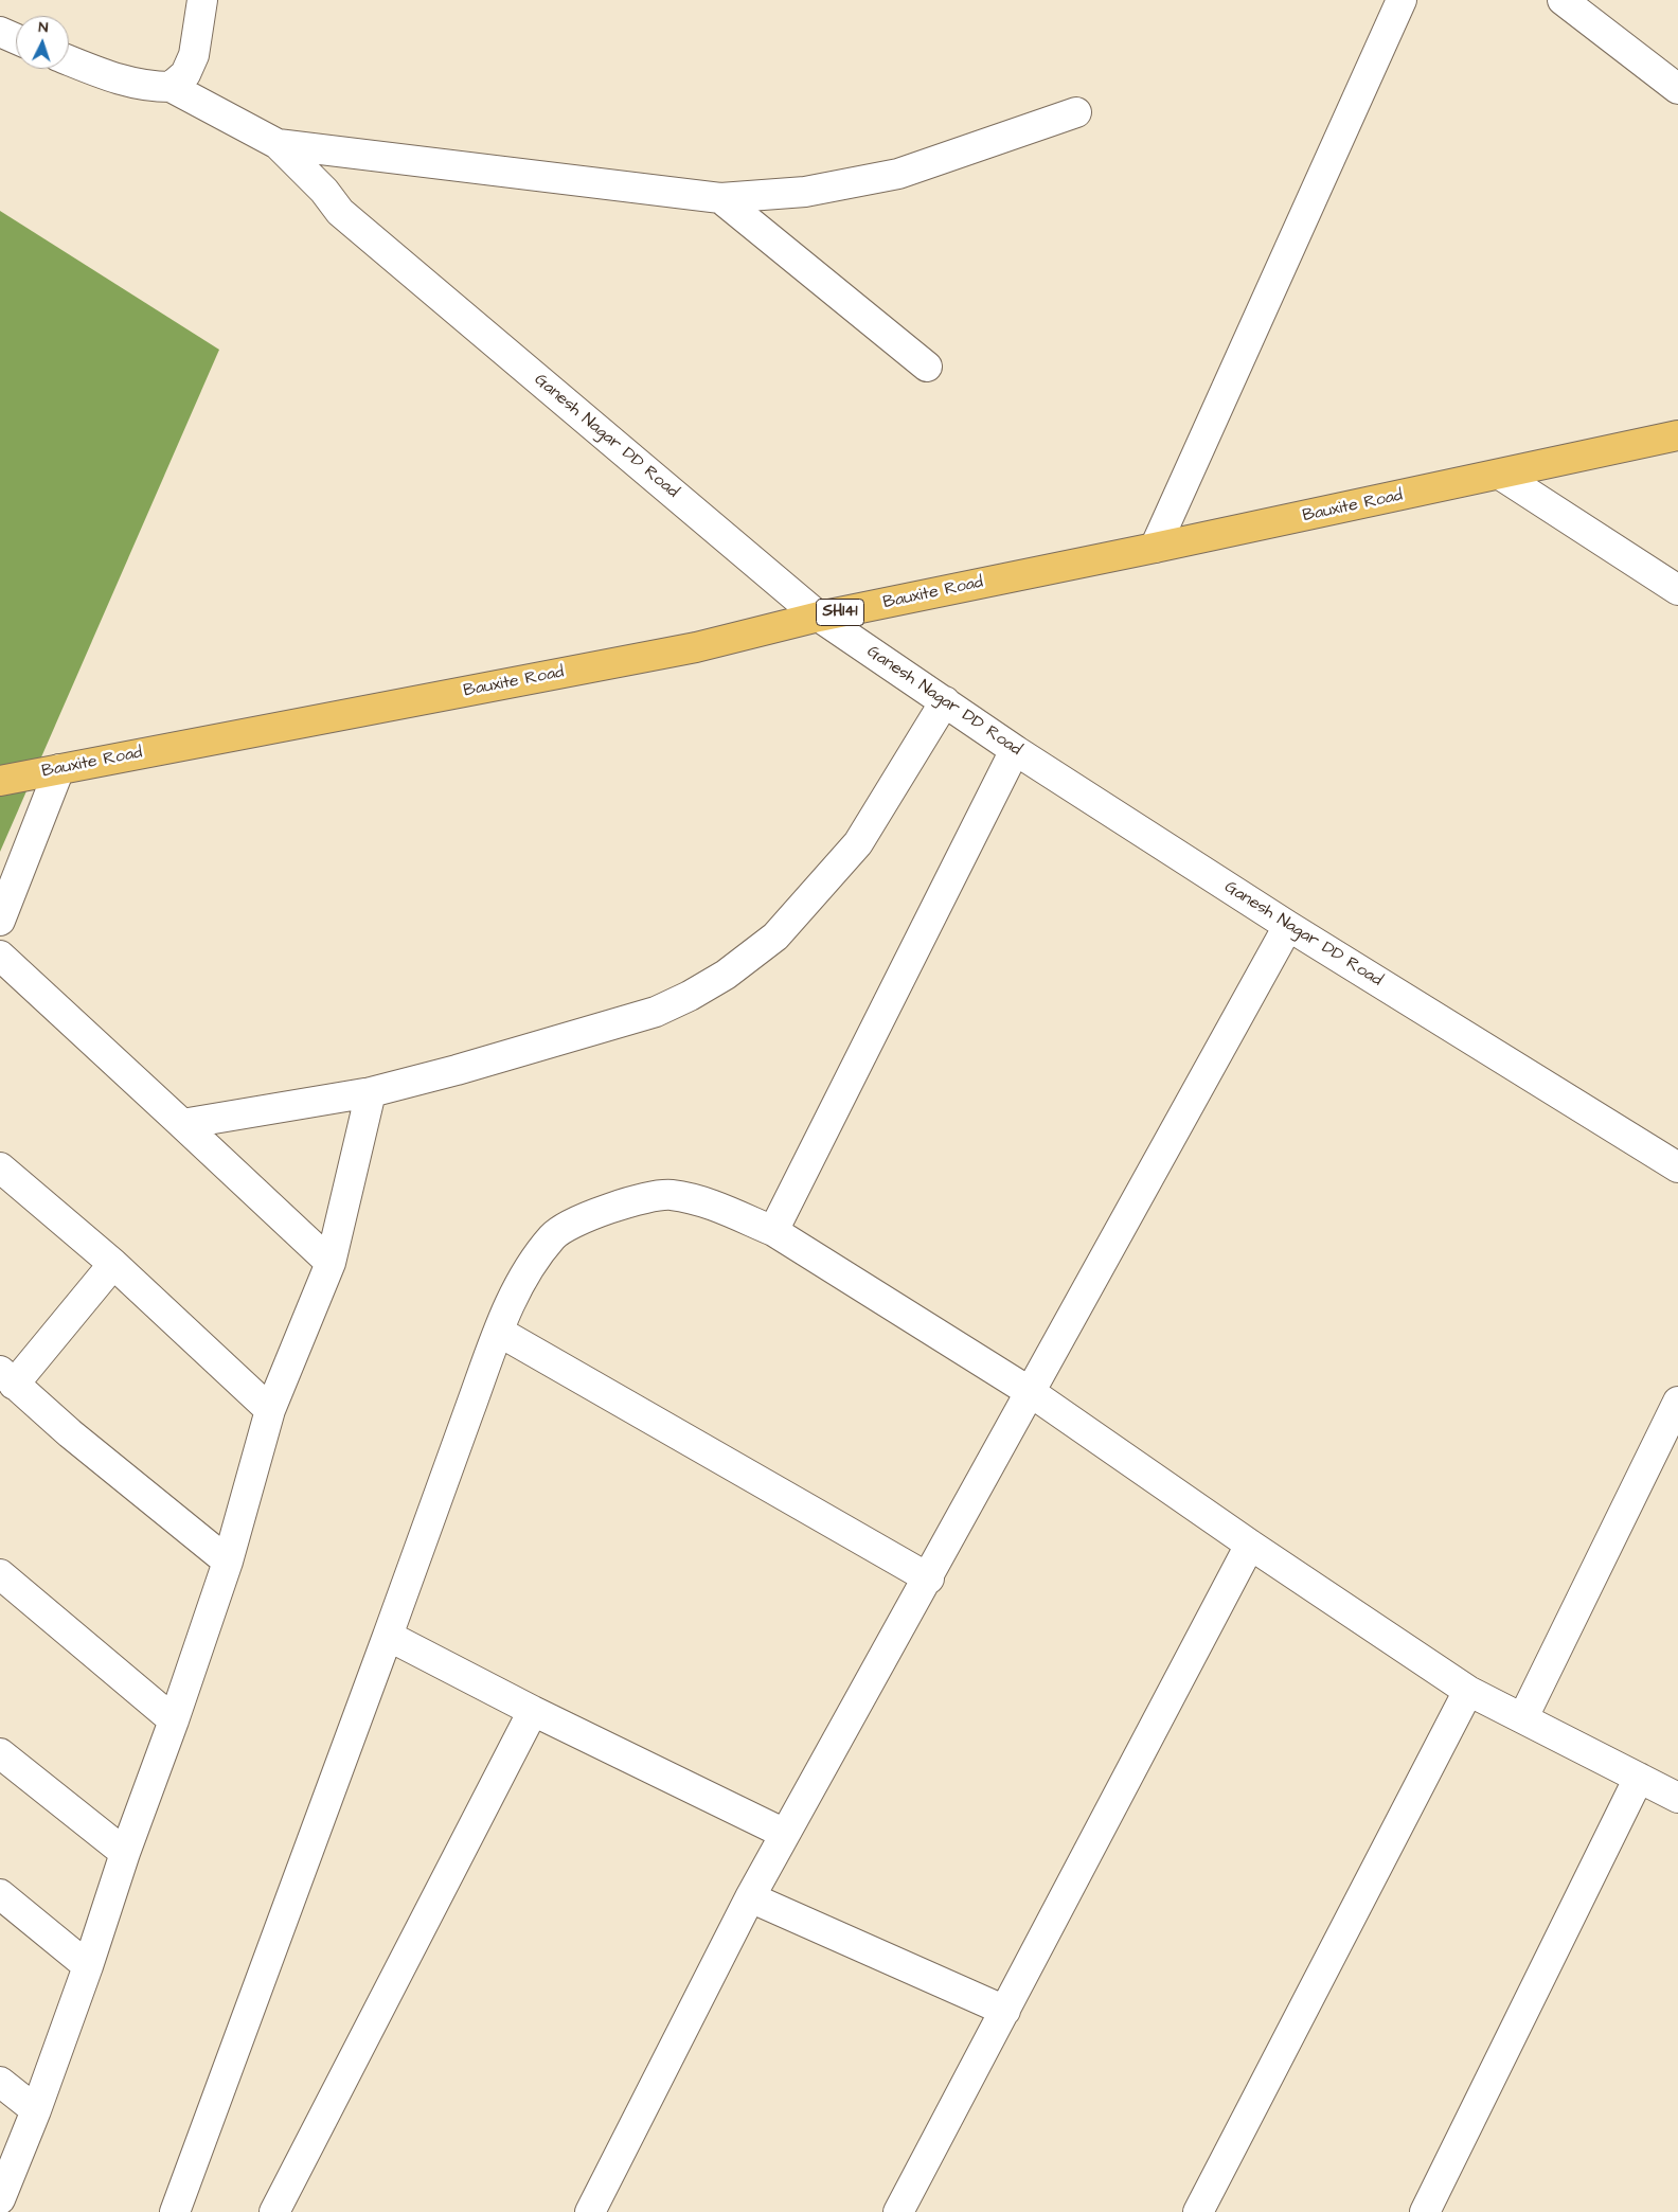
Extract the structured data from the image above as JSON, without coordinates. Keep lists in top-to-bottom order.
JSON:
{
  "streets": {
    "main road": ["Bauxite Road", "SH141"],
    "street": ["Ganesh Nagar DD Road"]
  },
  "crossings": [
    ["Ganesh Nagar DD Road", "Bauxite Road"]
  ],
  "north": "top"
}
